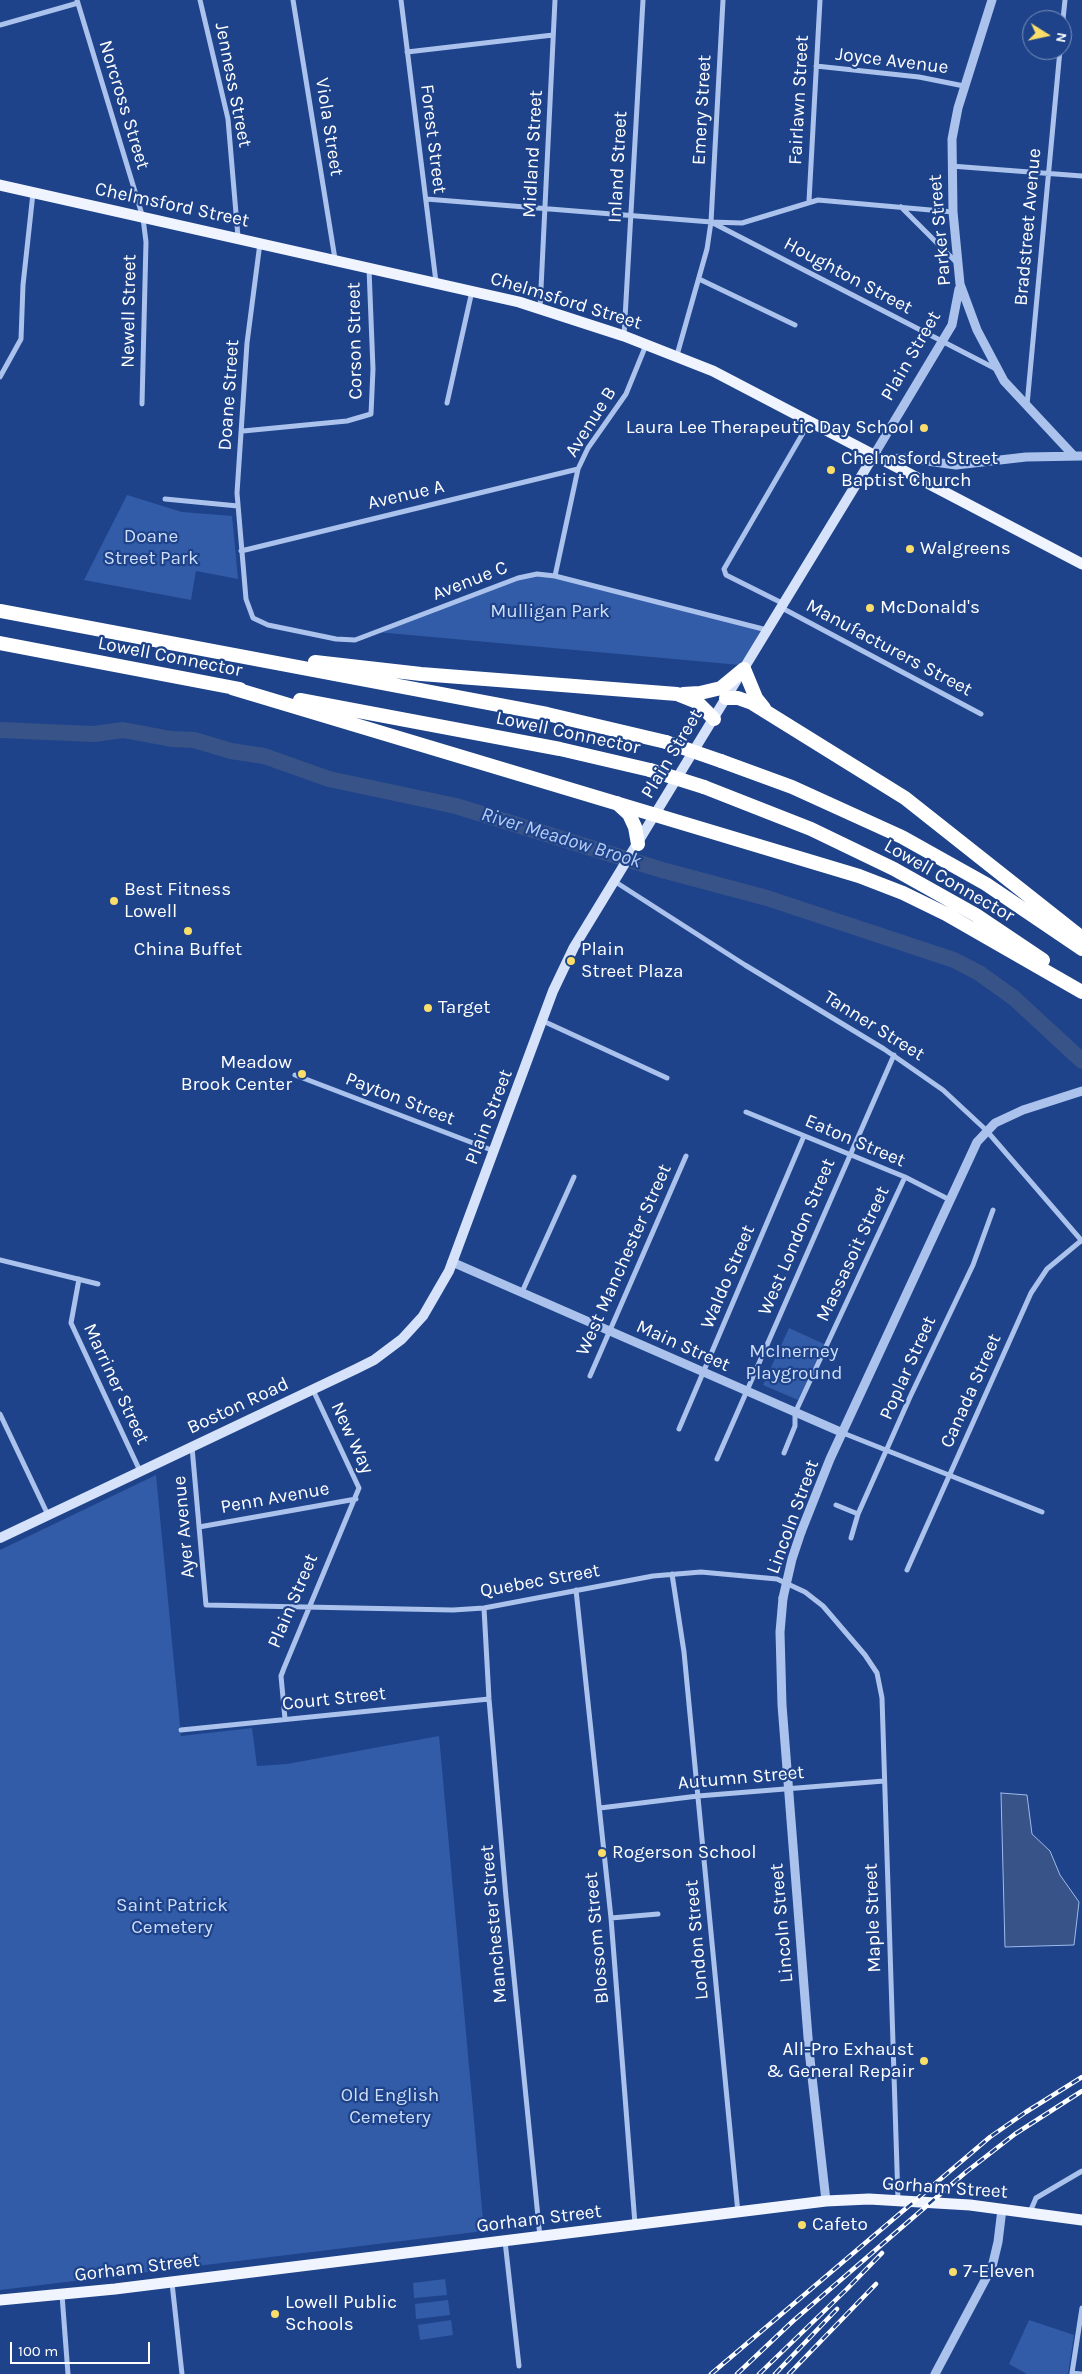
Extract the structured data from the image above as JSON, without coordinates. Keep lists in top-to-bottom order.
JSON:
{
  "streets": {
    "highway": ["Lowell Connector"],
    "main road": [
      "Chelmsford Street",
      "Plain Street",
      "Boston Road",
      "Gorham Street"
    ],
    "street": [
      "Joyce Avenue",
      "Jenness Street",
      "Fairlawn Street",
      "Norcross Street",
      "Emery Street",
      "Viola Street",
      "Forest Street",
      "Midland Street",
      "Inland Street",
      "Bradstreet Avenue",
      "Parker Street",
      "Houghton Street",
      "Newell Street",
      "Corson Street",
      "Doane Street",
      "Avenue B",
      "Avenue A",
      "Avenue C",
      "Manufacturers Street",
      "Tanner Street",
      "Payton Street",
      "Eaton Street",
      "West London Street",
      "Massasoit Street",
      "West Manchester Street",
      "Waldo Street",
      "Main Street",
      "Poplar Street",
      "Marriner Street",
      "Canada Street",
      "New Way",
      "Penn Avenue",
      "Lincoln Street",
      "Ayer Avenue",
      "Quebec Street",
      "Court Street",
      "Autumn Street",
      "Maple Street",
      "Manchester Street",
      "Blossom Street",
      "London Street"
    ]
  },
  "crossings": [
    ["Joyce Avenue", "Fairlawn Street"],
    ["Joyce Avenue", "Parker Street"],
    ["Jenness Street", "Chelmsford Street"],
    ["Norcross Street", "Chelmsford Street"],
    ["Norcross Street", "Newell Street"],
    ["Emery Street", "Chelmsford Street"],
    ["Emery Street", "Houghton Street"],
    ["Viola Street", "Chelmsford Street"],
    ["Forest Street", "Chelmsford Street"],
    ["Midland Street", "Chelmsford Street"],
    ["Inland Street", "Chelmsford Street"],
    ["Chelmsford Street", "Newell Street"],
    ["Chelmsford Street", "Corson Street"],
    ["Chelmsford Street", "Plain Street"],
    ["Chelmsford Street", "Doane Street"],
    ["Chelmsford Street", "Avenue B"],
    ["Chelmsford Street", "Manufacturers Street"],
    ["Bradstreet Avenue", "Parker Street"],
    ["Parker Street", "Houghton Street"],
    ["Parker Street", "Plain Street"],
    ["Houghton Street", "Plain Street"],
    ["Corson Street", "Doane Street"],
    ["Plain Street", "Avenue C"],
    ["Plain Street", "Manufacturers Street"],
    ["Plain Street", "Tanner Street"],
    ["Plain Street", "Payton Street"],
    ["Plain Street", "Main Street"],
    ["Plain Street", "Boston Road"],
    ["Plain Street", "New Way"],
    ["Plain Street", "Penn Avenue"],
    ["Plain Street", "Quebec Street"],
    ["Plain Street", "Court Street"],
    ["Doane Street", "Avenue A"],
    ["Doane Street", "Avenue C"],
    ["Avenue B", "Avenue A"],
    ["Avenue B", "Avenue C"],
    ["Avenue A", "Avenue C"],
    ["Tanner Street", "West London Street"],
    ["Tanner Street", "Canada Street"],
    ["Tanner Street", "Lincoln Street"],
    ["Eaton Street", "West London Street"],
    ["Eaton Street", "Massasoit Street"],
    ["Eaton Street", "Waldo Street"],
    ["Eaton Street", "Lincoln Street"],
    ["West London Street", "Main Street"],
    ["Massasoit Street", "Main Street"],
    ["West Manchester Street", "Main Street"],
    ["Waldo Street", "Main Street"],
    ["Main Street", "Poplar Street"],
    ["Main Street", "Canada Street"],
    ["Main Street", "Boston Road"],
    ["Main Street", "Lincoln Street"],
    ["Marriner Street", "Boston Road"],
    ["Boston Road", "New Way"],
    ["Boston Road", "Ayer Avenue"],
    ["New Way", "Penn Avenue"],
    ["Penn Avenue", "Ayer Avenue"],
    ["Lincoln Street", "Autumn Street"],
    ["Lincoln Street", "Gorham Street"],
    ["Ayer Avenue", "Quebec Street"],
    ["Quebec Street", "Maple Street"],
    ["Quebec Street", "Manchester Street"],
    ["Quebec Street", "Blossom Street"],
    ["Quebec Street", "London Street"],
    ["Court Street", "Manchester Street"],
    ["Autumn Street", "Maple Street"],
    ["Autumn Street", "Blossom Street"],
    ["Autumn Street", "London Street"],
    ["Maple Street", "Gorham Street"],
    ["Manchester Street", "Gorham Street"],
    ["Blossom Street", "Gorham Street"],
    ["London Street", "Gorham Street"]
  ],
  "water": ["River Meadow Brook"],
  "parks": [
    "Doane Street Park",
    "Mulligan Park",
    "McInerney Playground",
    "Saint Patrick Cemetery",
    "Old English Cemetery"
  ],
  "places": [
    "Laura Lee Therapeutic Day School",
    "Chelmsford Street Baptist Church",
    "Walgreens",
    "McDonald's",
    "Best Fitness Lowell",
    "China Buffet",
    "Plain Street Plaza",
    "Target",
    "Meadow Brook Center",
    "Rogerson School",
    "All-Pro Exhaust & General Repair",
    "Cafeto",
    "7-Eleven",
    "Lowell Public Schools"
  ],
  "scale_bar": "100 m",
  "north": "right"
}
